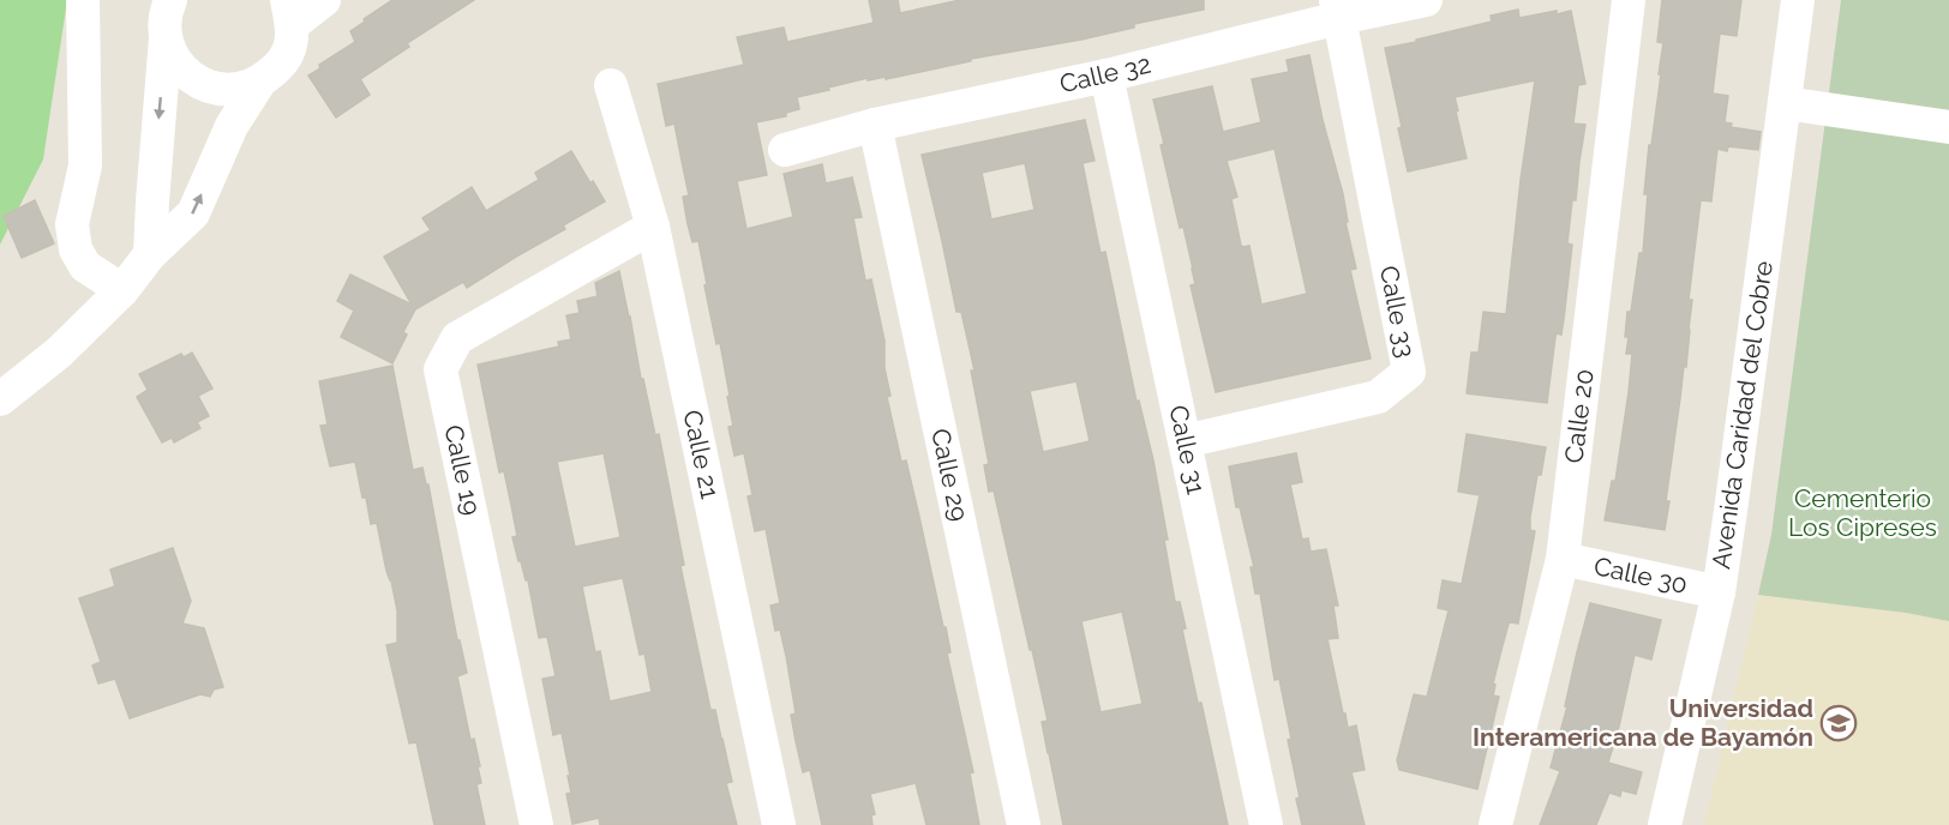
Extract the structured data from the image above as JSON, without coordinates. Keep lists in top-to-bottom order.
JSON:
{
  "streets": {
    "street": [
      "Calle 32",
      "Calle 33",
      "Avenida Caridad del Cobre",
      "Calle 20",
      "Calle 31",
      "Calle 21",
      "Calle 19",
      "Calle 29",
      "Calle 30"
    ]
  },
  "crossings": [
    ["Calle 32", "Calle 33"],
    ["Calle 32", "Calle 31"],
    ["Calle 32", "Calle 29"],
    ["Calle 33", "Calle 31"],
    ["Avenida Caridad del Cobre", "Calle 30"],
    ["Calle 20", "Calle 30"],
    ["Calle 21", "Calle 19"]
  ],
  "parks": ["Cementerio Los Cipreses"],
  "places": {
    "school or university": ["Universidad Interamericana de Bayamón"]
  }
}
